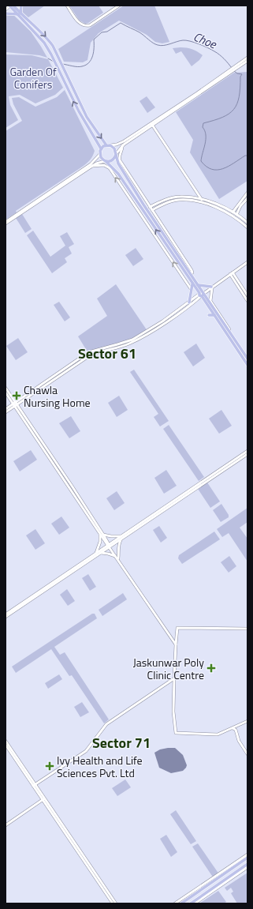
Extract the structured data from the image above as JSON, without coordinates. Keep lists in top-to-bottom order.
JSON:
{
  "districts": ["Sector 61", "Sector 71"],
  "water": ["Choe"],
  "parks": ["Garden Of Conifers"],
  "places": {
    "health": ["Chawla Nursing Home", "Jaskunwar Poly Clinic Centre", "Ivy Health and Life Sciences Pvt. Ltd"]
  }
}
